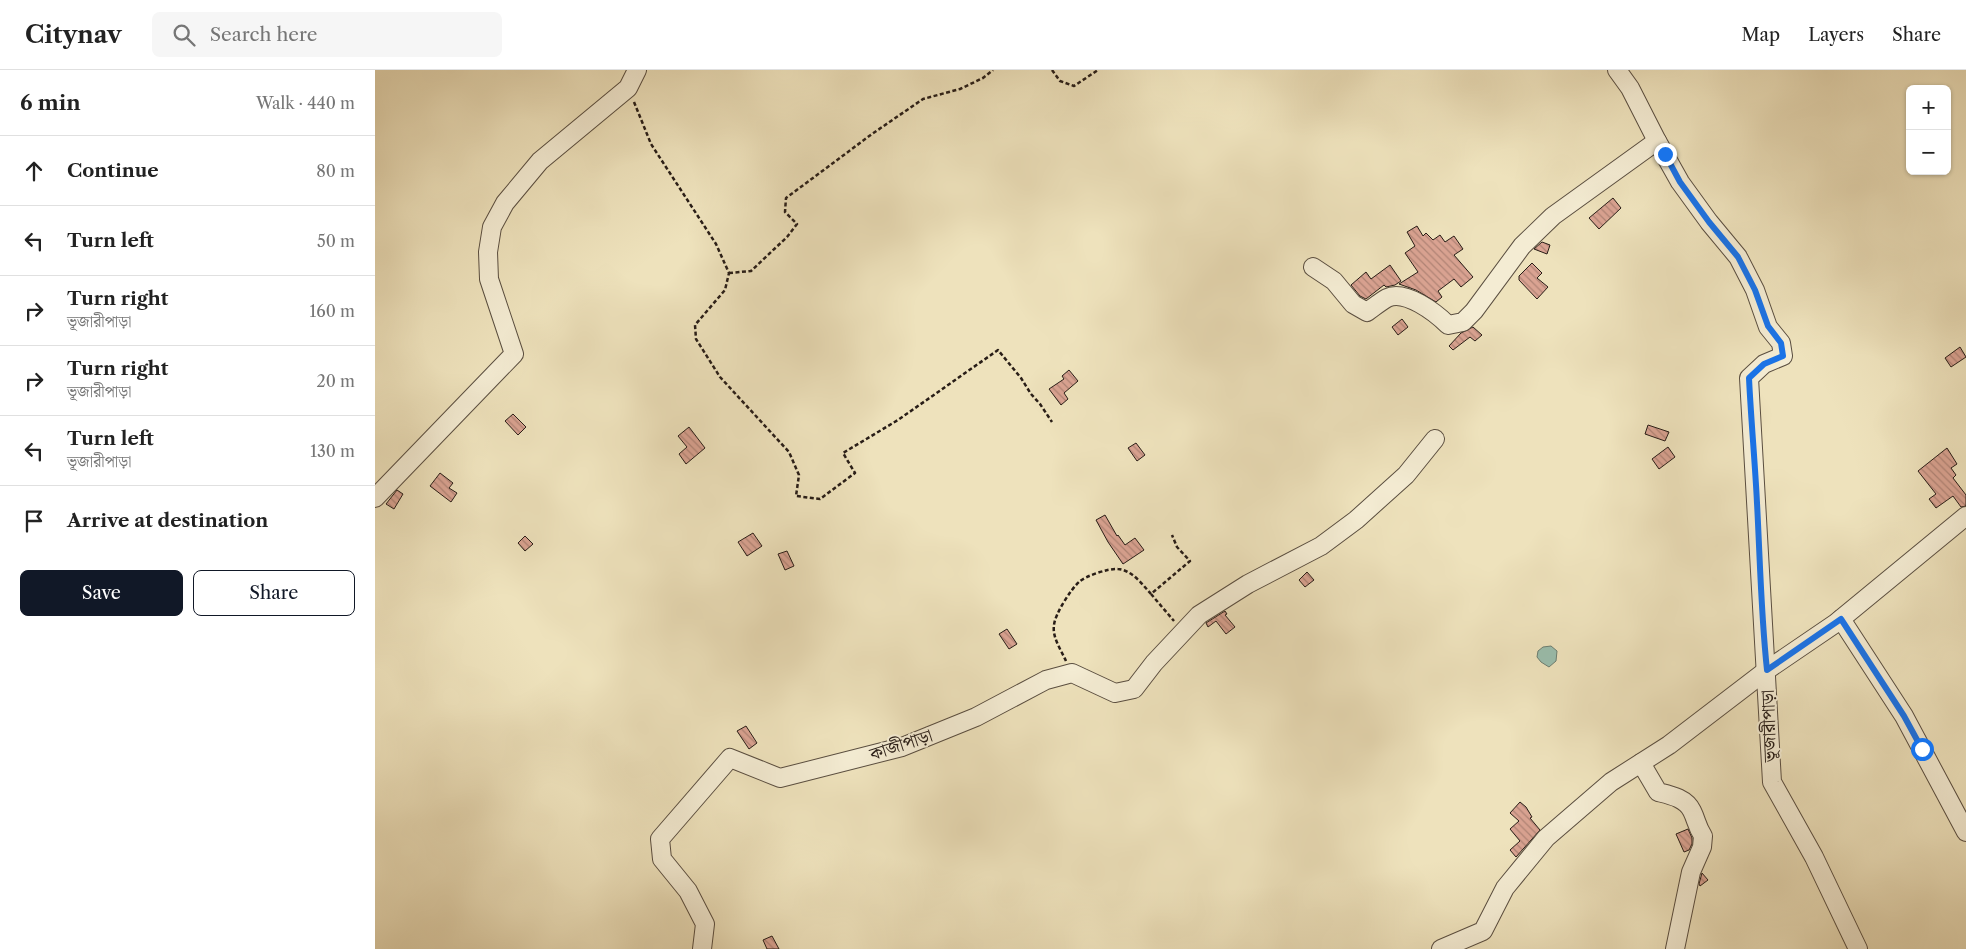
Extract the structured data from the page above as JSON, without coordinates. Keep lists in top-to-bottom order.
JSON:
{
  "streets": {
    "street": ["ভূজারীপাড়া", "কাজীপাড়া"]
  },
  "page": {
    "header": "Citynav",
    "search": "Search here",
    "nav": ["Map", "Layers", "Share"],
    "heading": ["6 min", "Walk · 440 m"],
    "map_buttons": ["+", "−"],
    "list": [
      ["Continue", "80 m"],
      ["Turn left", "50 m"],
      ["Turn right", "ভূজারীপাড়া", "160 m"],
      ["Turn right", "ভূজারীপাড়া", "20 m"],
      ["Turn left", "ভূজারীপাড়া", "130 m"],
      "Arrive at destination"
    ],
    "buttons": ["Save", "Share"]
  }
}
